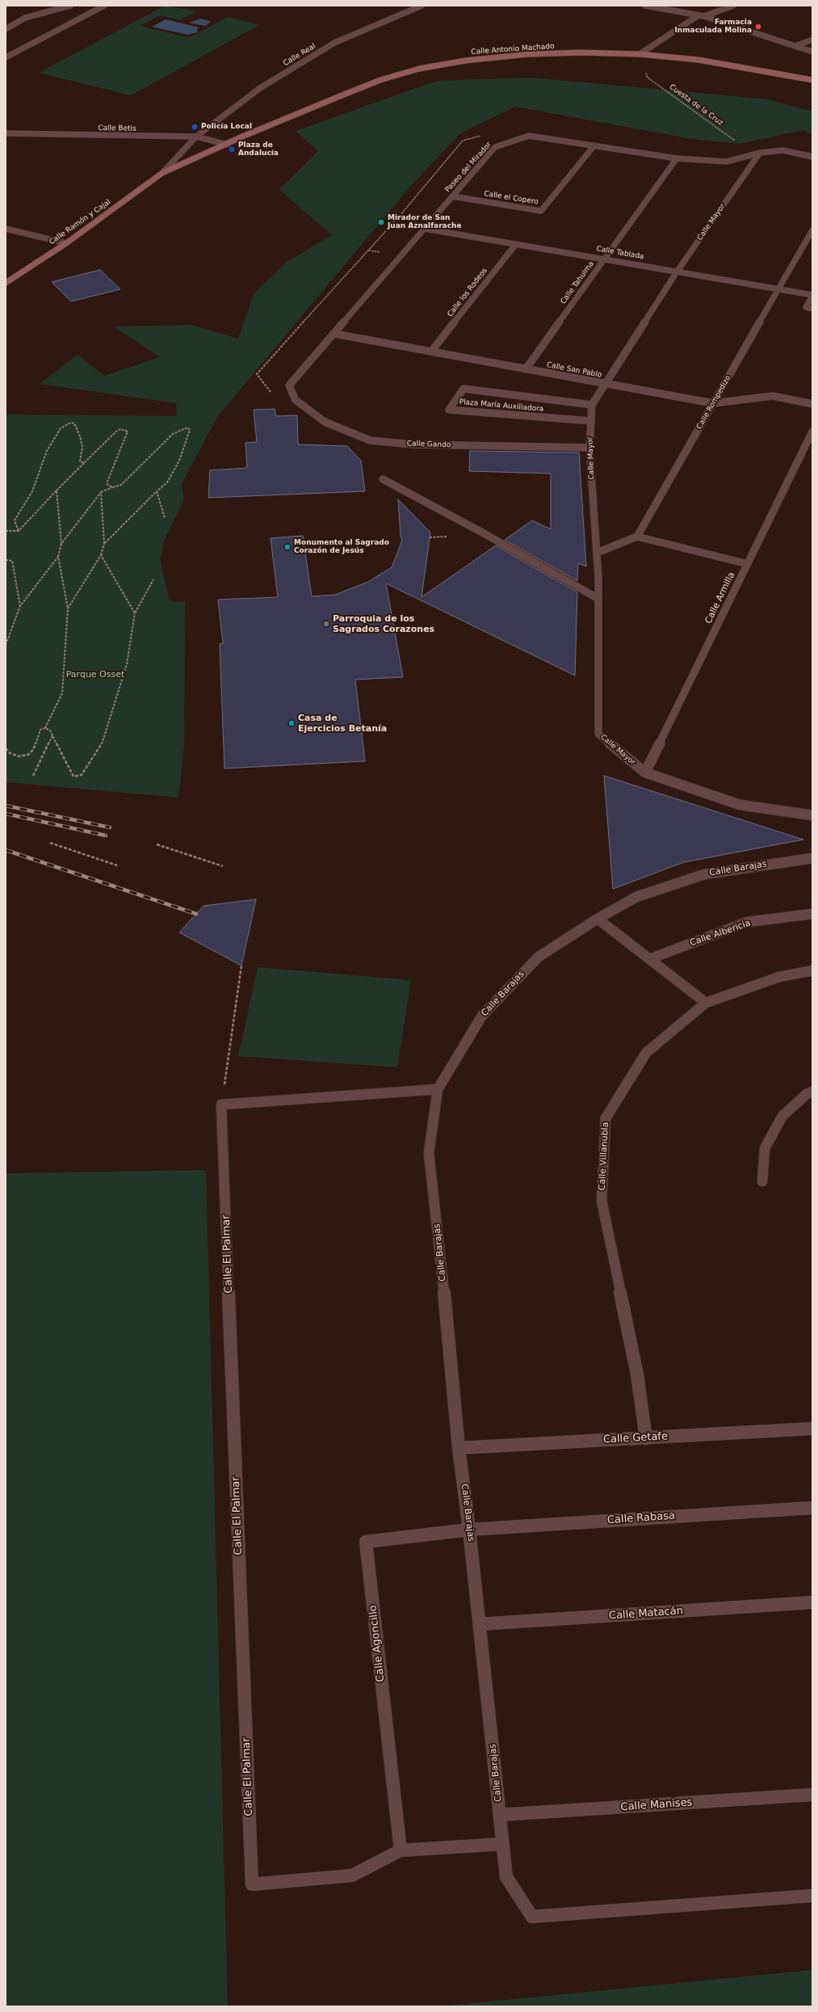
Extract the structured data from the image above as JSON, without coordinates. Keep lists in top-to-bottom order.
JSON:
{
  "streets": {
    "main road": ["Calle Antonio Machado", "Calle Ramón y Cajal"],
    "street": [
      "Calle Real",
      "Calle Betis",
      "Paseo del Mirador",
      "Calle el Copero",
      "Calle Mayor",
      "Calle Tablada",
      "Calle Tahuima",
      "Calle los Rodeos",
      "Calle San Pablo",
      "Calle Rompedizo",
      "Plaza María Auxiliadora",
      "Calle Gando",
      "Calle Armilla",
      "Calle Barajas",
      "Calle Albericia",
      "Calle Villanubla",
      "Calle El Palmar",
      "Calle Getafe",
      "Calle Rabasa",
      "Calle Matacán",
      "Calle Agoncillo",
      "Calle Manises"
    ],
    "path": ["Cuesta de la Cruz"]
  },
  "crossings": [
    ["Calle Antonio Machado", "Cuesta de la Cruz"],
    ["Calle Antonio Machado", "Calle Betis"],
    ["Calle Real", "Calle Betis"],
    ["Cuesta de la Cruz", "Paseo del Mirador"],
    ["Paseo del Mirador", "Calle el Copero"],
    ["Paseo del Mirador", "Calle Mayor"],
    ["Paseo del Mirador", "Calle Tablada"],
    ["Paseo del Mirador", "Calle Tahuima"],
    ["Paseo del Mirador", "Calle San Pablo"],
    ["Paseo del Mirador", "Calle Gando"],
    ["Calle Mayor", "Calle Tablada"],
    ["Calle Mayor", "Calle San Pablo"],
    ["Calle Mayor", "Plaza María Auxiliadora"],
    ["Calle Mayor", "Calle Gando"],
    ["Calle Mayor", "Calle Armilla"],
    ["Calle Tablada", "Calle Tahuima"],
    ["Calle Tablada", "Calle los Rodeos"],
    ["Calle Tablada", "Calle Rompedizo"],
    ["Calle Tahuima", "Calle San Pablo"],
    ["Calle los Rodeos", "Calle San Pablo"],
    ["Calle San Pablo", "Calle Rompedizo"],
    ["Calle Barajas", "Calle El Palmar"],
    ["Calle Barajas", "Calle Getafe"],
    ["Calle Barajas", "Calle Rabasa"],
    ["Calle Barajas", "Calle Matacán"],
    ["Calle Barajas", "Calle Agoncillo"],
    ["Calle Barajas", "Calle Manises"],
    ["Calle Villanubla", "Calle Getafe"],
    ["Calle El Palmar", "Calle Agoncillo"],
    ["Calle Rabasa", "Calle Agoncillo"]
  ],
  "parks": ["Parque Osset"],
  "places": [
    "Farmacia Inmaculada Molina",
    "Policía Local",
    "Plaza de Andalucía",
    "Mirador de San Juan Aznalfarache",
    "Monumento al Sagrado Corazón de Jesús",
    "Parroquia de los Sagrados Corazones",
    "Casa de Ejercicios Betanía"
  ]
}
